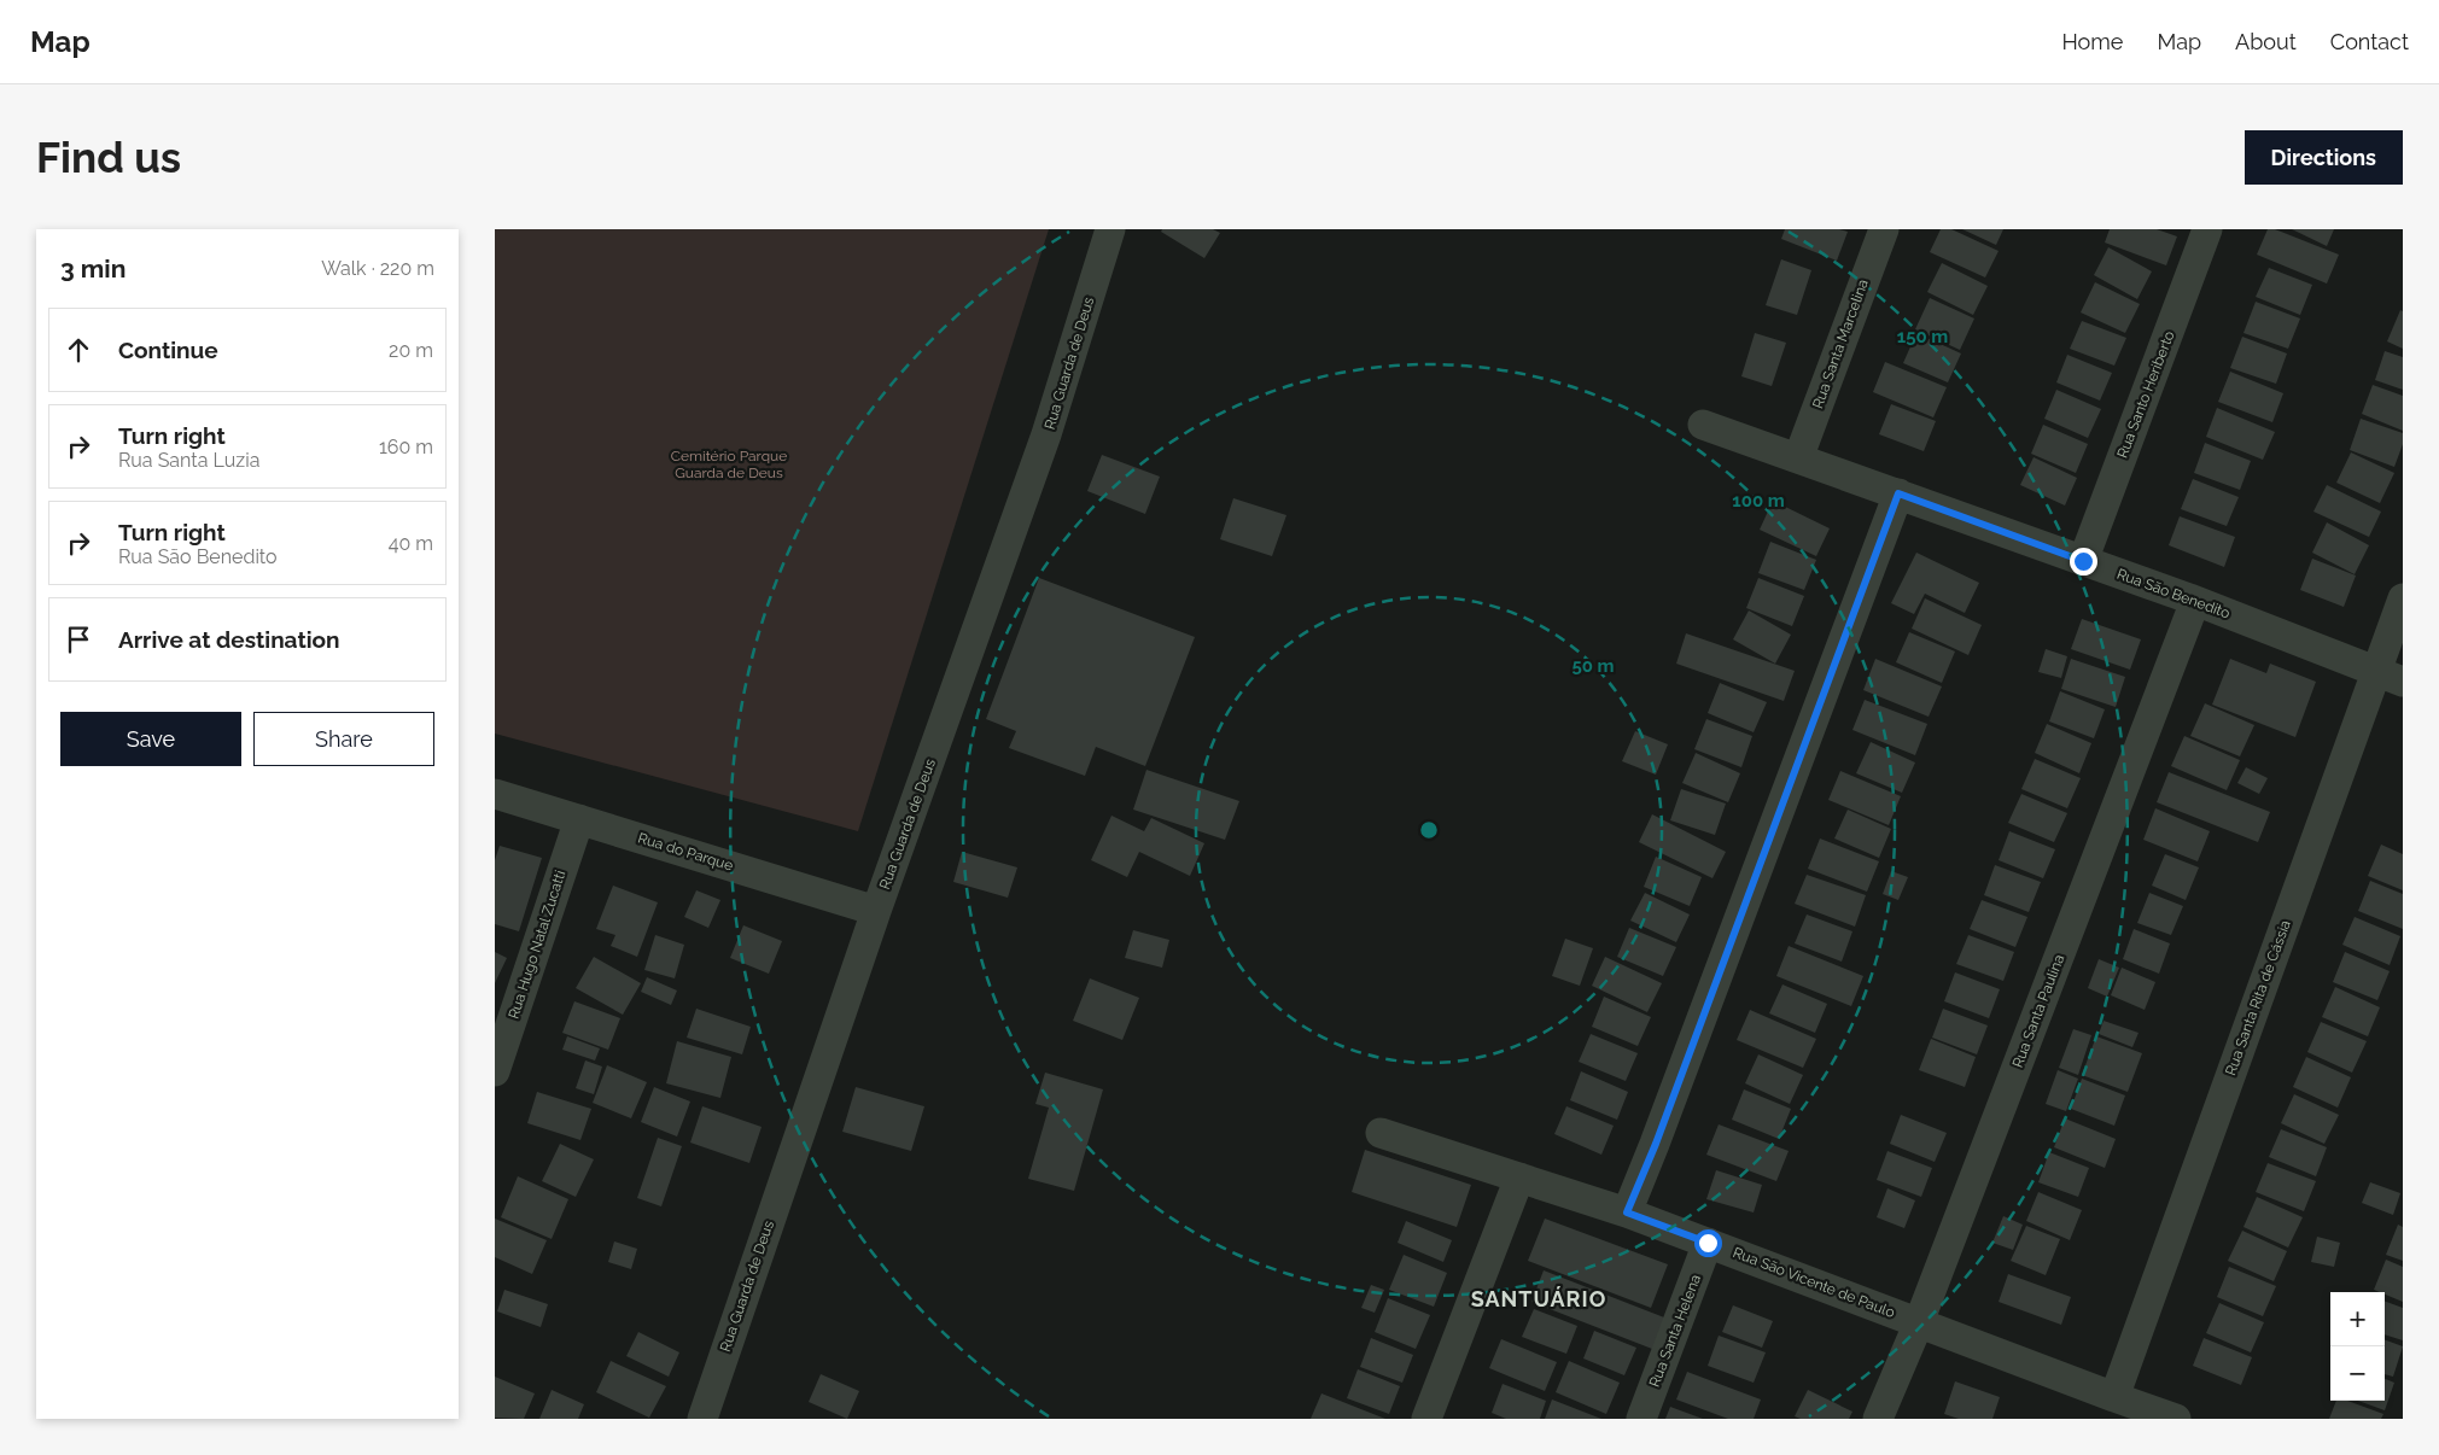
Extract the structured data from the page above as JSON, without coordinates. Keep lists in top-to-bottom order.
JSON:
{
  "streets": {
    "street": [
      "Rua Santa Marcelina",
      "Rua Guarda de Deus",
      "Rua Santo Heriberto",
      "Rua São Benedito",
      "Rua do Parque",
      "Rua Hugo Natal Zucatti",
      "Rua Santa Rita de Cássia",
      "Rua Santa Paulina",
      "Rua São Vicente de Paulo",
      "Rua Santa Helena"
    ]
  },
  "crossings": [
    ["Rua Santa Marcelina", "Rua São Benedito"],
    ["Rua Guarda de Deus", "Rua do Parque"],
    ["Rua Santo Heriberto", "Rua São Benedito"],
    ["Rua São Benedito", "Rua Santa Rita de Cássia"],
    ["Rua São Benedito", "Rua Santa Paulina"],
    ["Rua do Parque", "Rua Hugo Natal Zucatti"],
    ["Rua Santa Rita de Cássia", "Rua São Vicente de Paulo"],
    ["Rua Santa Paulina", "Rua São Vicente de Paulo"],
    ["Rua São Vicente de Paulo", "Rua Santa Helena"]
  ],
  "districts": ["SANTUÁRIO"],
  "parks": ["Cemitério Parque Guarda de Deus"],
  "page": {
    "header": "Map",
    "nav": [
      "Home",
      "Map",
      "About",
      "Contact"
    ],
    "buttons": [
      "Directions",
      ["Save", "Share"]
    ],
    "title": "Find us",
    "heading": ["3 min", "Walk · 220 m"],
    "list": [
      ["Continue", "20 m"],
      ["Turn right", "Rua Santa Luzia", "160 m"],
      ["Turn right", "Rua São Benedito", "40 m"],
      "Arrive at destination"
    ],
    "map_buttons": ["+", "−"]
  },
  "rings": ["150 m", "100 m", "50 m"]
}
